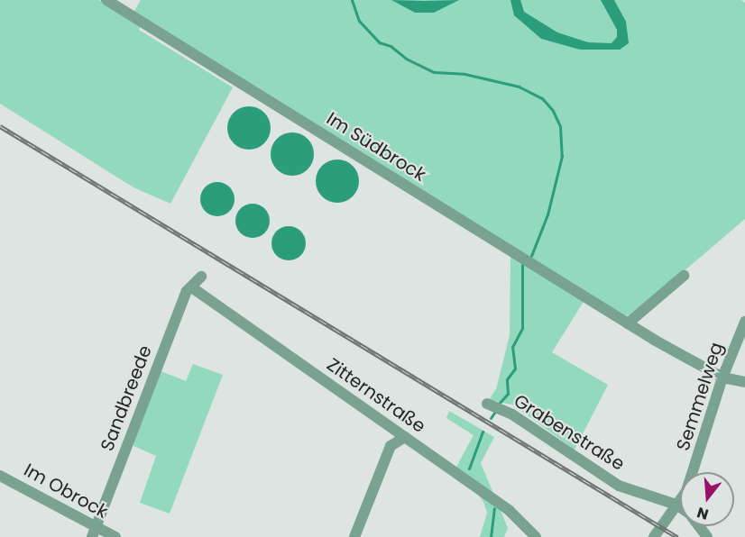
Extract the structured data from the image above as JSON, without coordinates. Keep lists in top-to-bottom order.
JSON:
{
  "streets": {
    "street": [
      "Im Südbrock",
      "Zitternstraße",
      "Semmelweg",
      "Sandbreede",
      "Grabenstraße",
      "Im Obrock"
    ]
  },
  "crossings": [
    ["Im Südbrock", "Semmelweg"],
    ["Zitternstraße", "Sandbreede"],
    ["Semmelweg", "Grabenstraße"],
    ["Sandbreede", "Im Obrock"]
  ],
  "north": "bottom"
}
